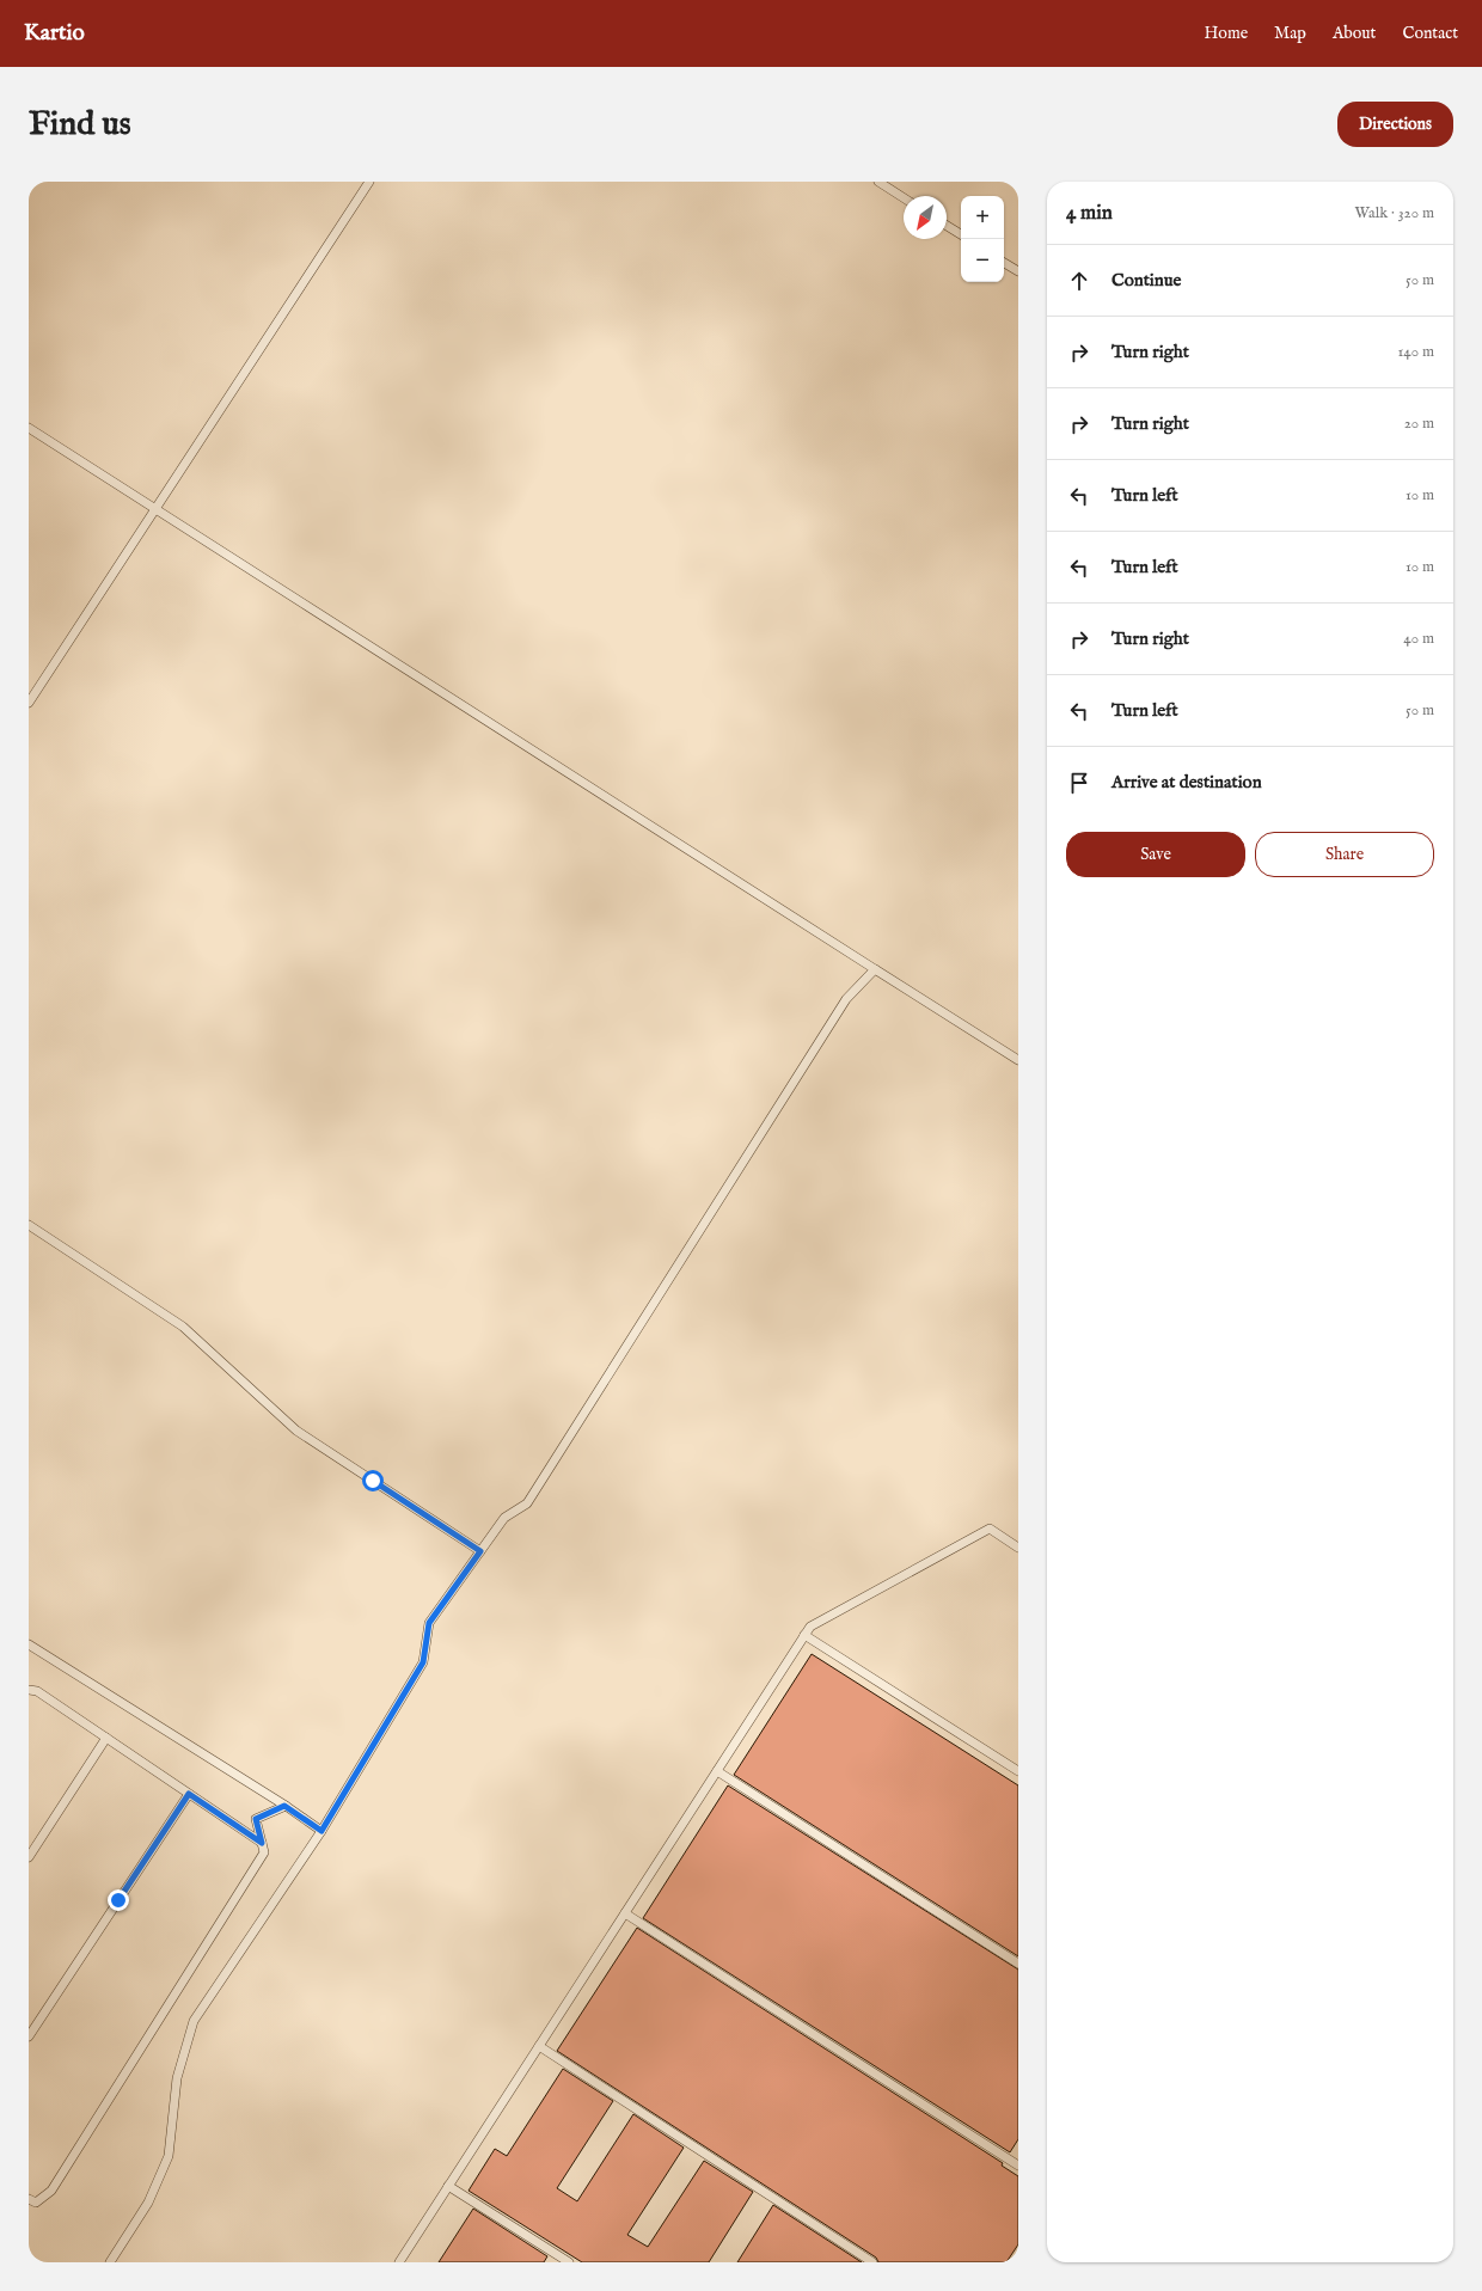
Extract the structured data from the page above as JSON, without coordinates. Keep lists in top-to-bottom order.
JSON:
{
  "north": "bottom left",
  "page": {
    "header": "Kartio",
    "nav": [
      "Home",
      "Map",
      "About",
      "Contact"
    ],
    "buttons": [
      "Directions",
      ["Save", "Share"]
    ],
    "title": "Find us",
    "heading": ["4 min", "Walk · 320 m"],
    "map_buttons": ["+", "−"],
    "list": [
      ["Continue", "50 m"],
      ["Turn right", "140 m"],
      ["Turn right", "20 m"],
      ["Turn left", "10 m"],
      ["Turn left", "10 m"],
      ["Turn right", "40 m"],
      ["Turn left", "50 m"],
      "Arrive at destination"
    ]
  }
}
